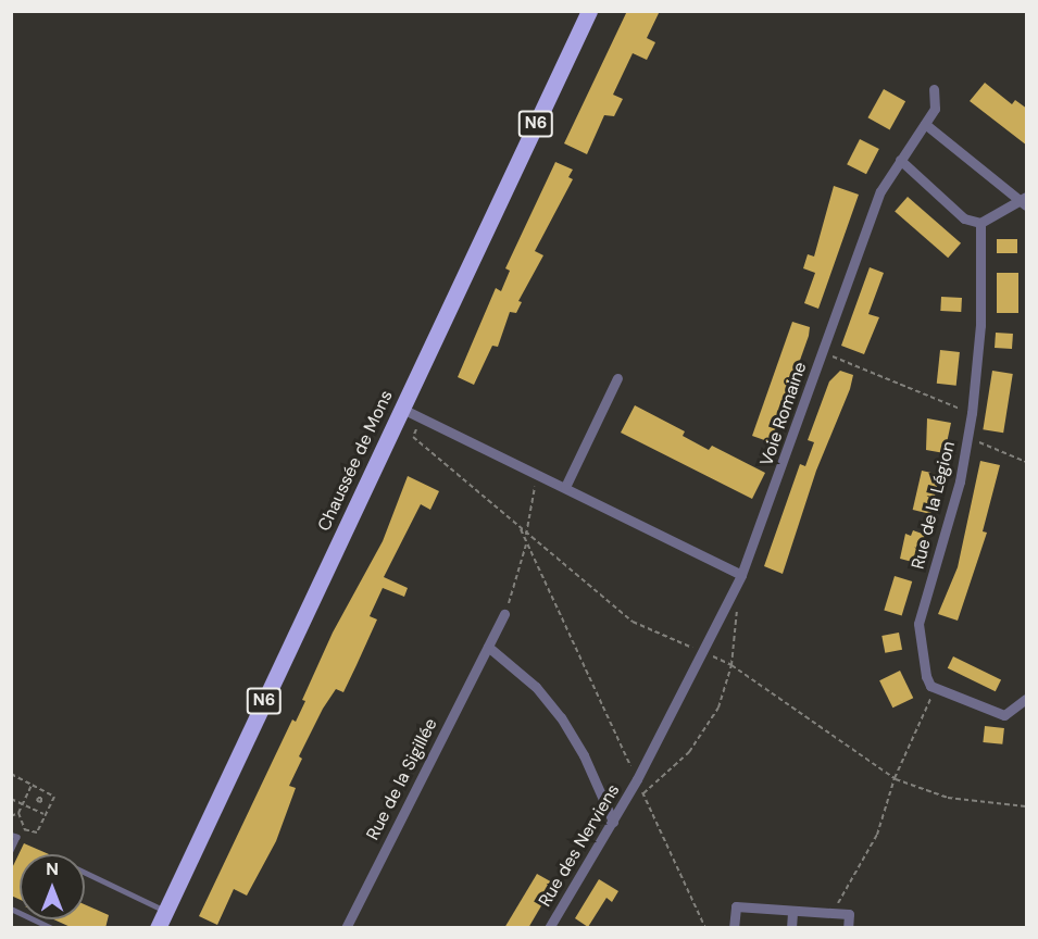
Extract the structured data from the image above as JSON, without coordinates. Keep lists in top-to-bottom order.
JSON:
{
  "streets": {
    "main road": ["N6", "Chaussée de Mons"],
    "street": [
      "Voie Romaine",
      "Rue de la Légion",
      "Rue de la Sigillée",
      "Rue des Nerviens"
    ]
  },
  "crossings": [
    ["Voie Romaine", "Rue des Nerviens"]
  ],
  "north": "top"
}
